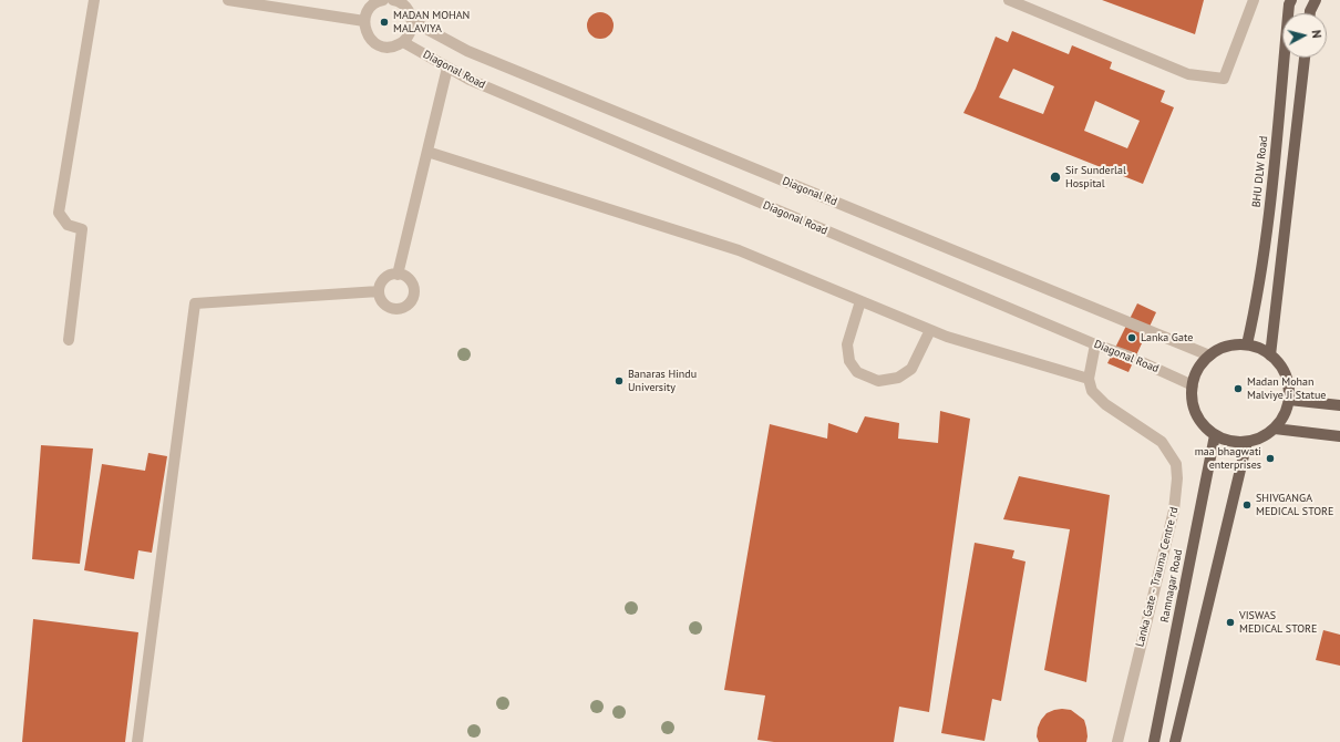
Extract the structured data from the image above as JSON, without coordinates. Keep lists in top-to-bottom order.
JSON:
{
  "streets": {
    "main road": ["BHU DLW Road", "Ramnagar Road"],
    "lane": ["Diagonal Road", "Diagonal Rd", "Lanka Gate - Trauma Centre rd"]
  },
  "crossings": [
    ["Diagonal Road", "BHU DLW Road"],
    ["Diagonal Road", "Diagonal Rd"],
    ["Diagonal Road", "Ramnagar Road"],
    ["BHU DLW Road", "Diagonal Rd"],
    ["BHU DLW Road", "Ramnagar Road"],
    ["Diagonal Rd", "Ramnagar Road"]
  ],
  "places": [
    "MADAN MOHAN MALAVIYA",
    "Sir Sunderlal Hospital",
    "Lanka Gate",
    "Banaras Hindu University",
    "Madan Mohan Malviye Ji Statue",
    "maa bhagwati enterprises",
    "SHIVGANGA MEDICAL STORE",
    "VISWAS MEDICAL STORE"
  ],
  "north": "right"
}
